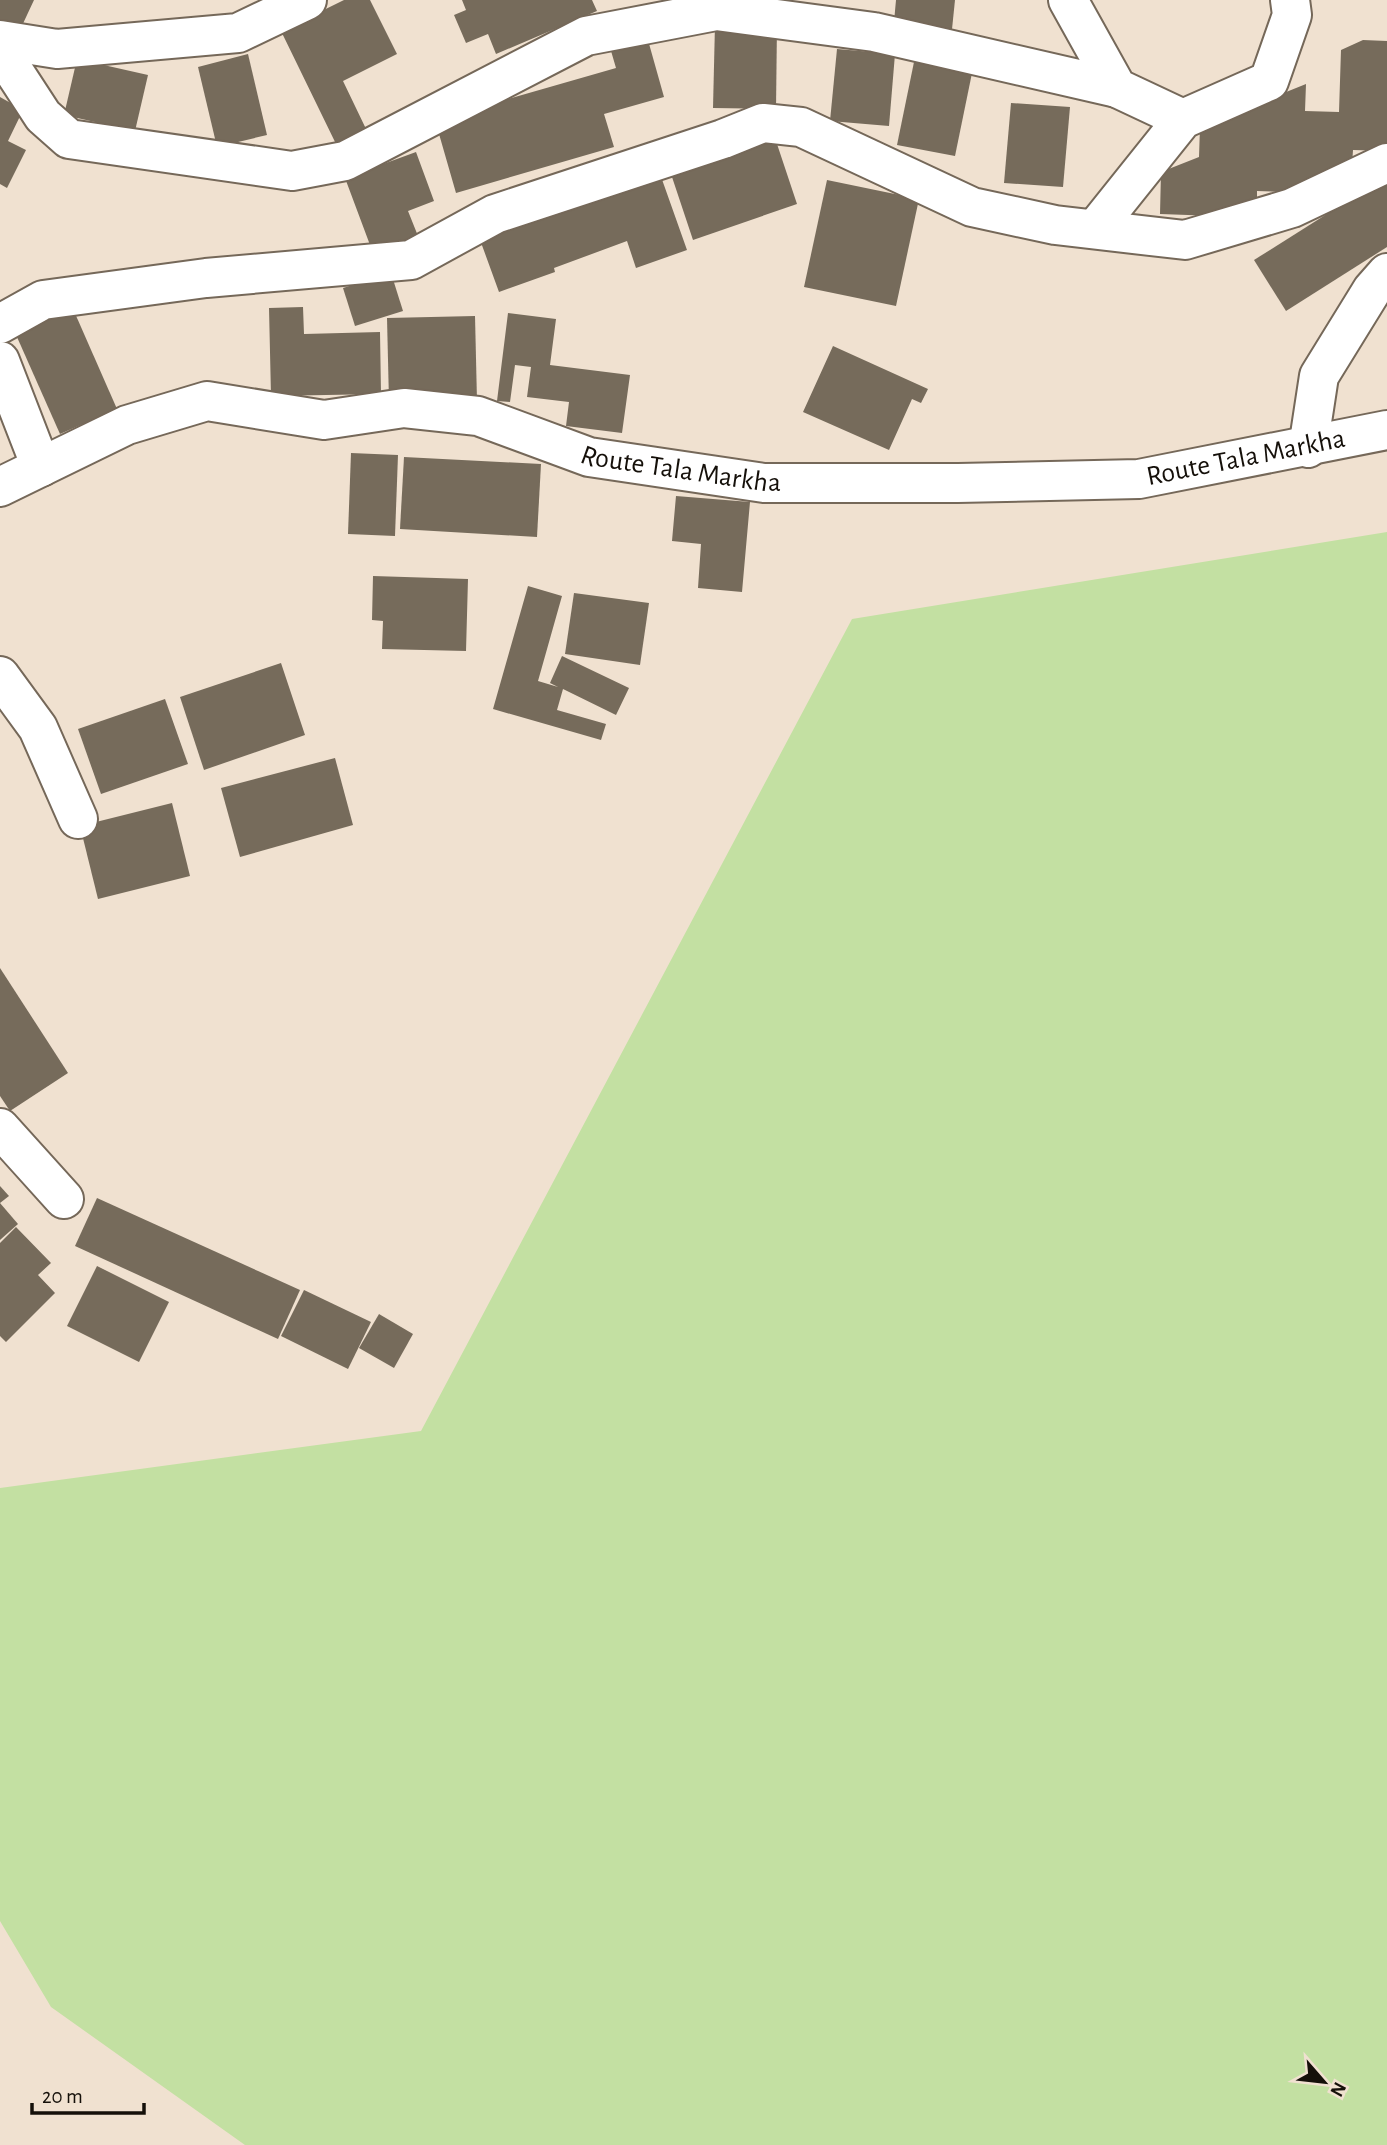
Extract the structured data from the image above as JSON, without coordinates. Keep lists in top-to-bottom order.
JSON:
{
  "streets": {
    "street": ["Route Tala Markha"]
  },
  "scale_bar": "20 m",
  "north": "bottom right"
}
